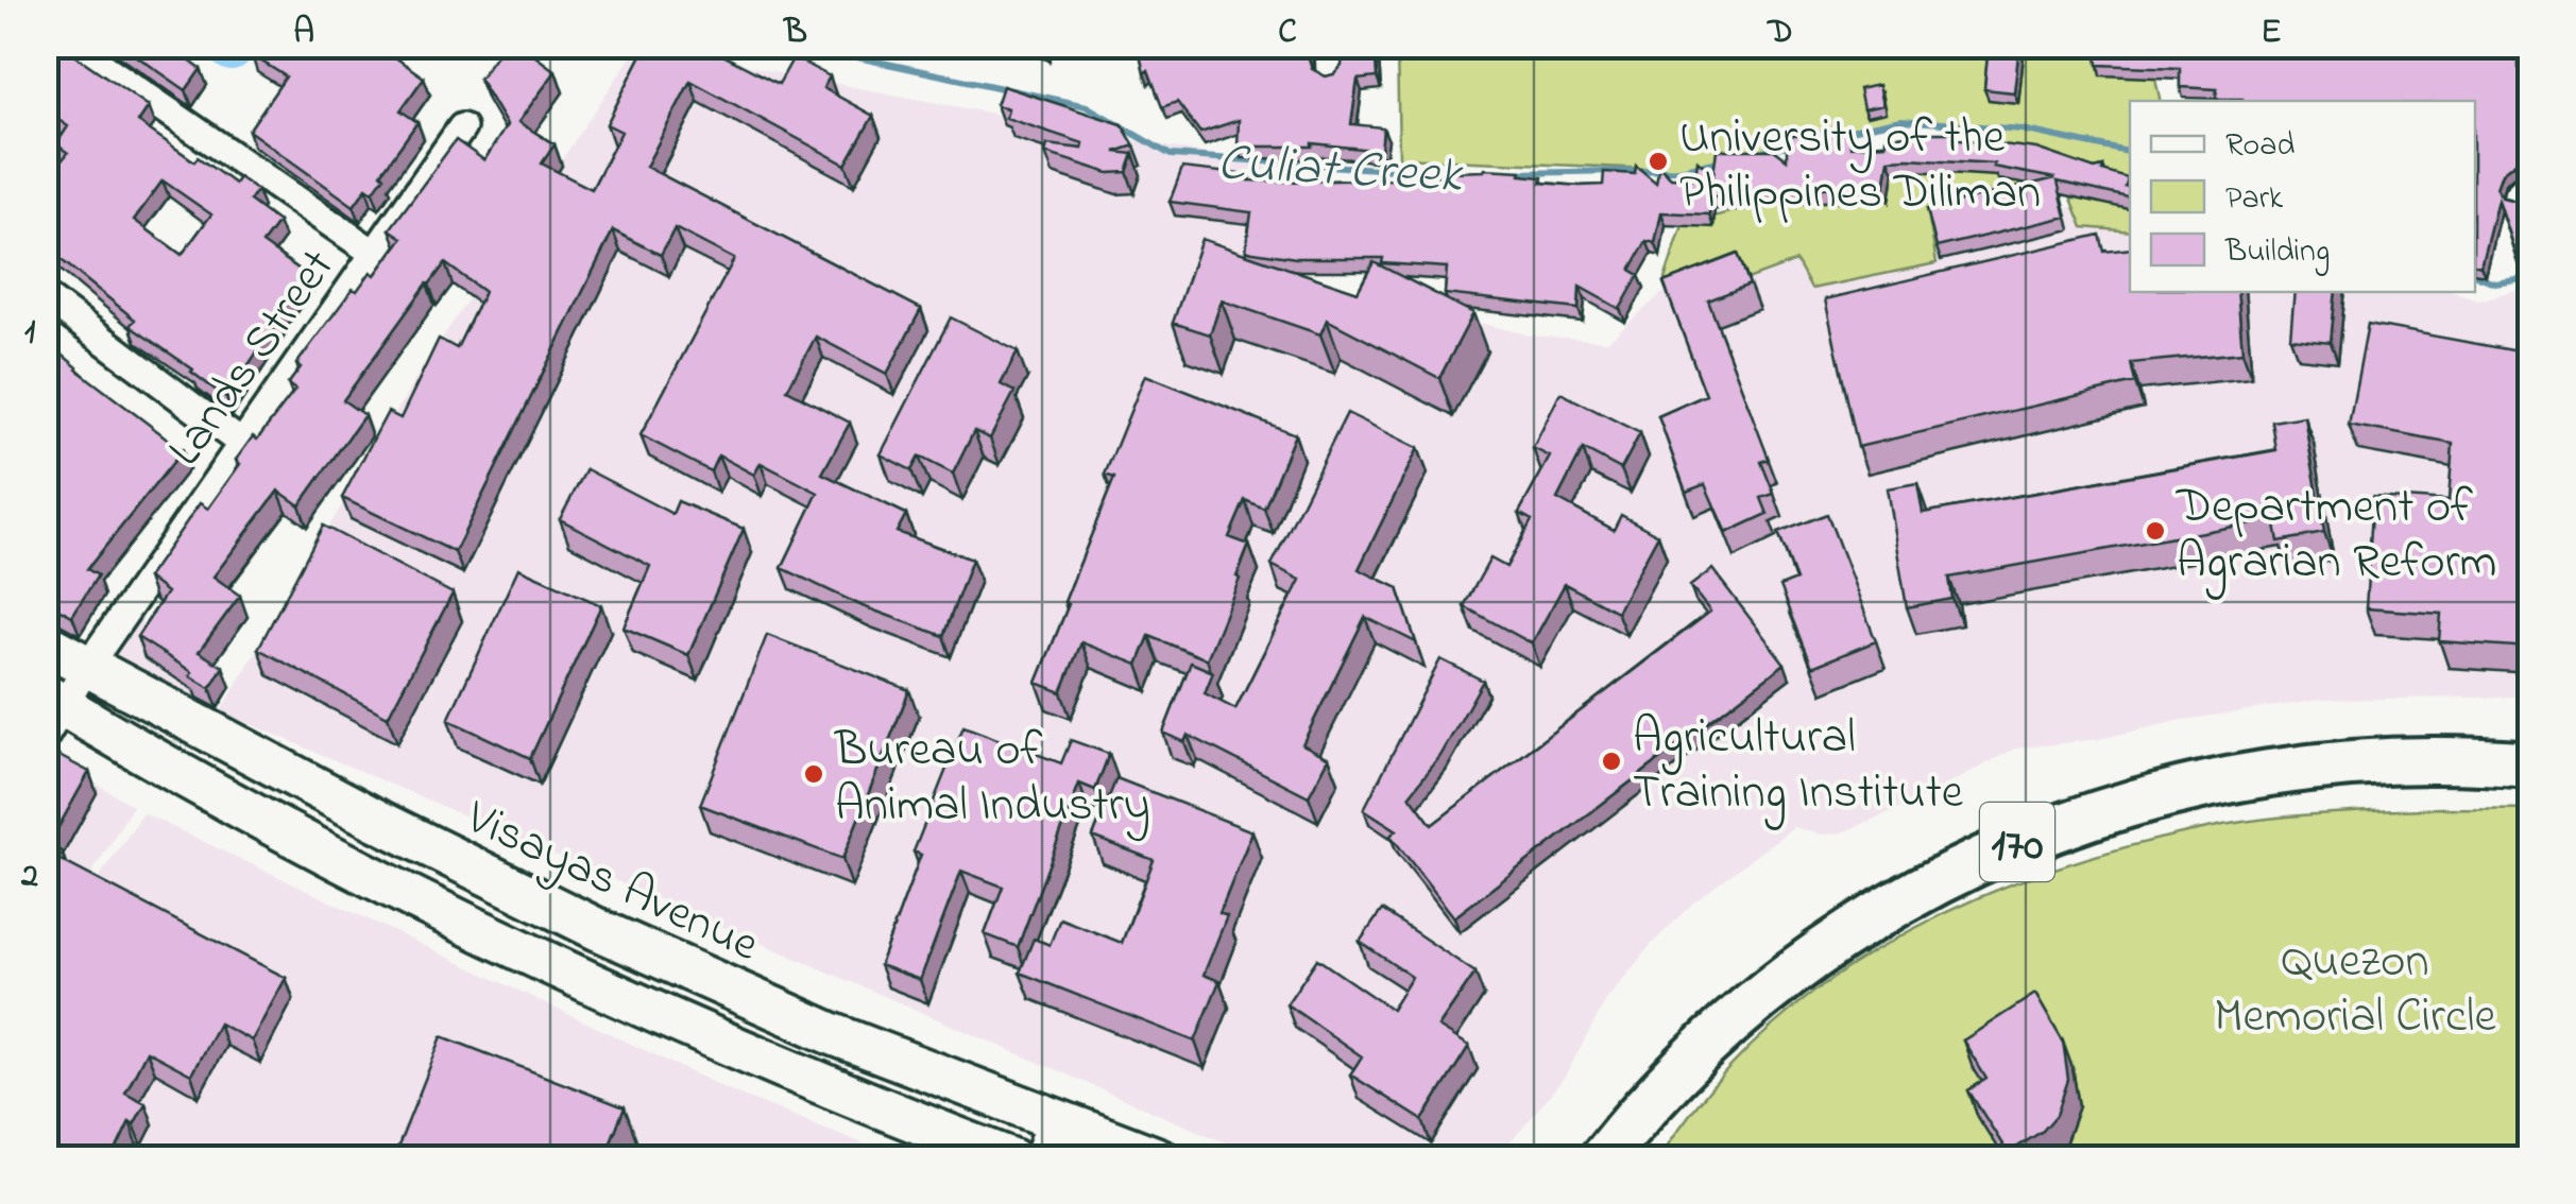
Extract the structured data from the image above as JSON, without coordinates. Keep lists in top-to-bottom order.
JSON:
{
  "streets": {
    "main road": ["170", "Visayas Avenue"],
    "street": ["Lands Street"]
  },
  "crossings": [
    ["Lands Street", "Visayas Avenue"]
  ],
  "water": ["Culiat Creek"],
  "parks": ["Quezon Memorial Circle"],
  "places": [
    "University of the Philippines Diliman",
    "Department of Agrarian Reform",
    "Agricultural Training Institute",
    "Bureau of Animal Industry"
  ],
  "legend": ["Road", "Park", "Building"],
  "grid": {
    "columns": [
      "A",
      "B",
      "C",
      "D",
      "E"
    ],
    "rows": ["1", "2"]
  }
}
